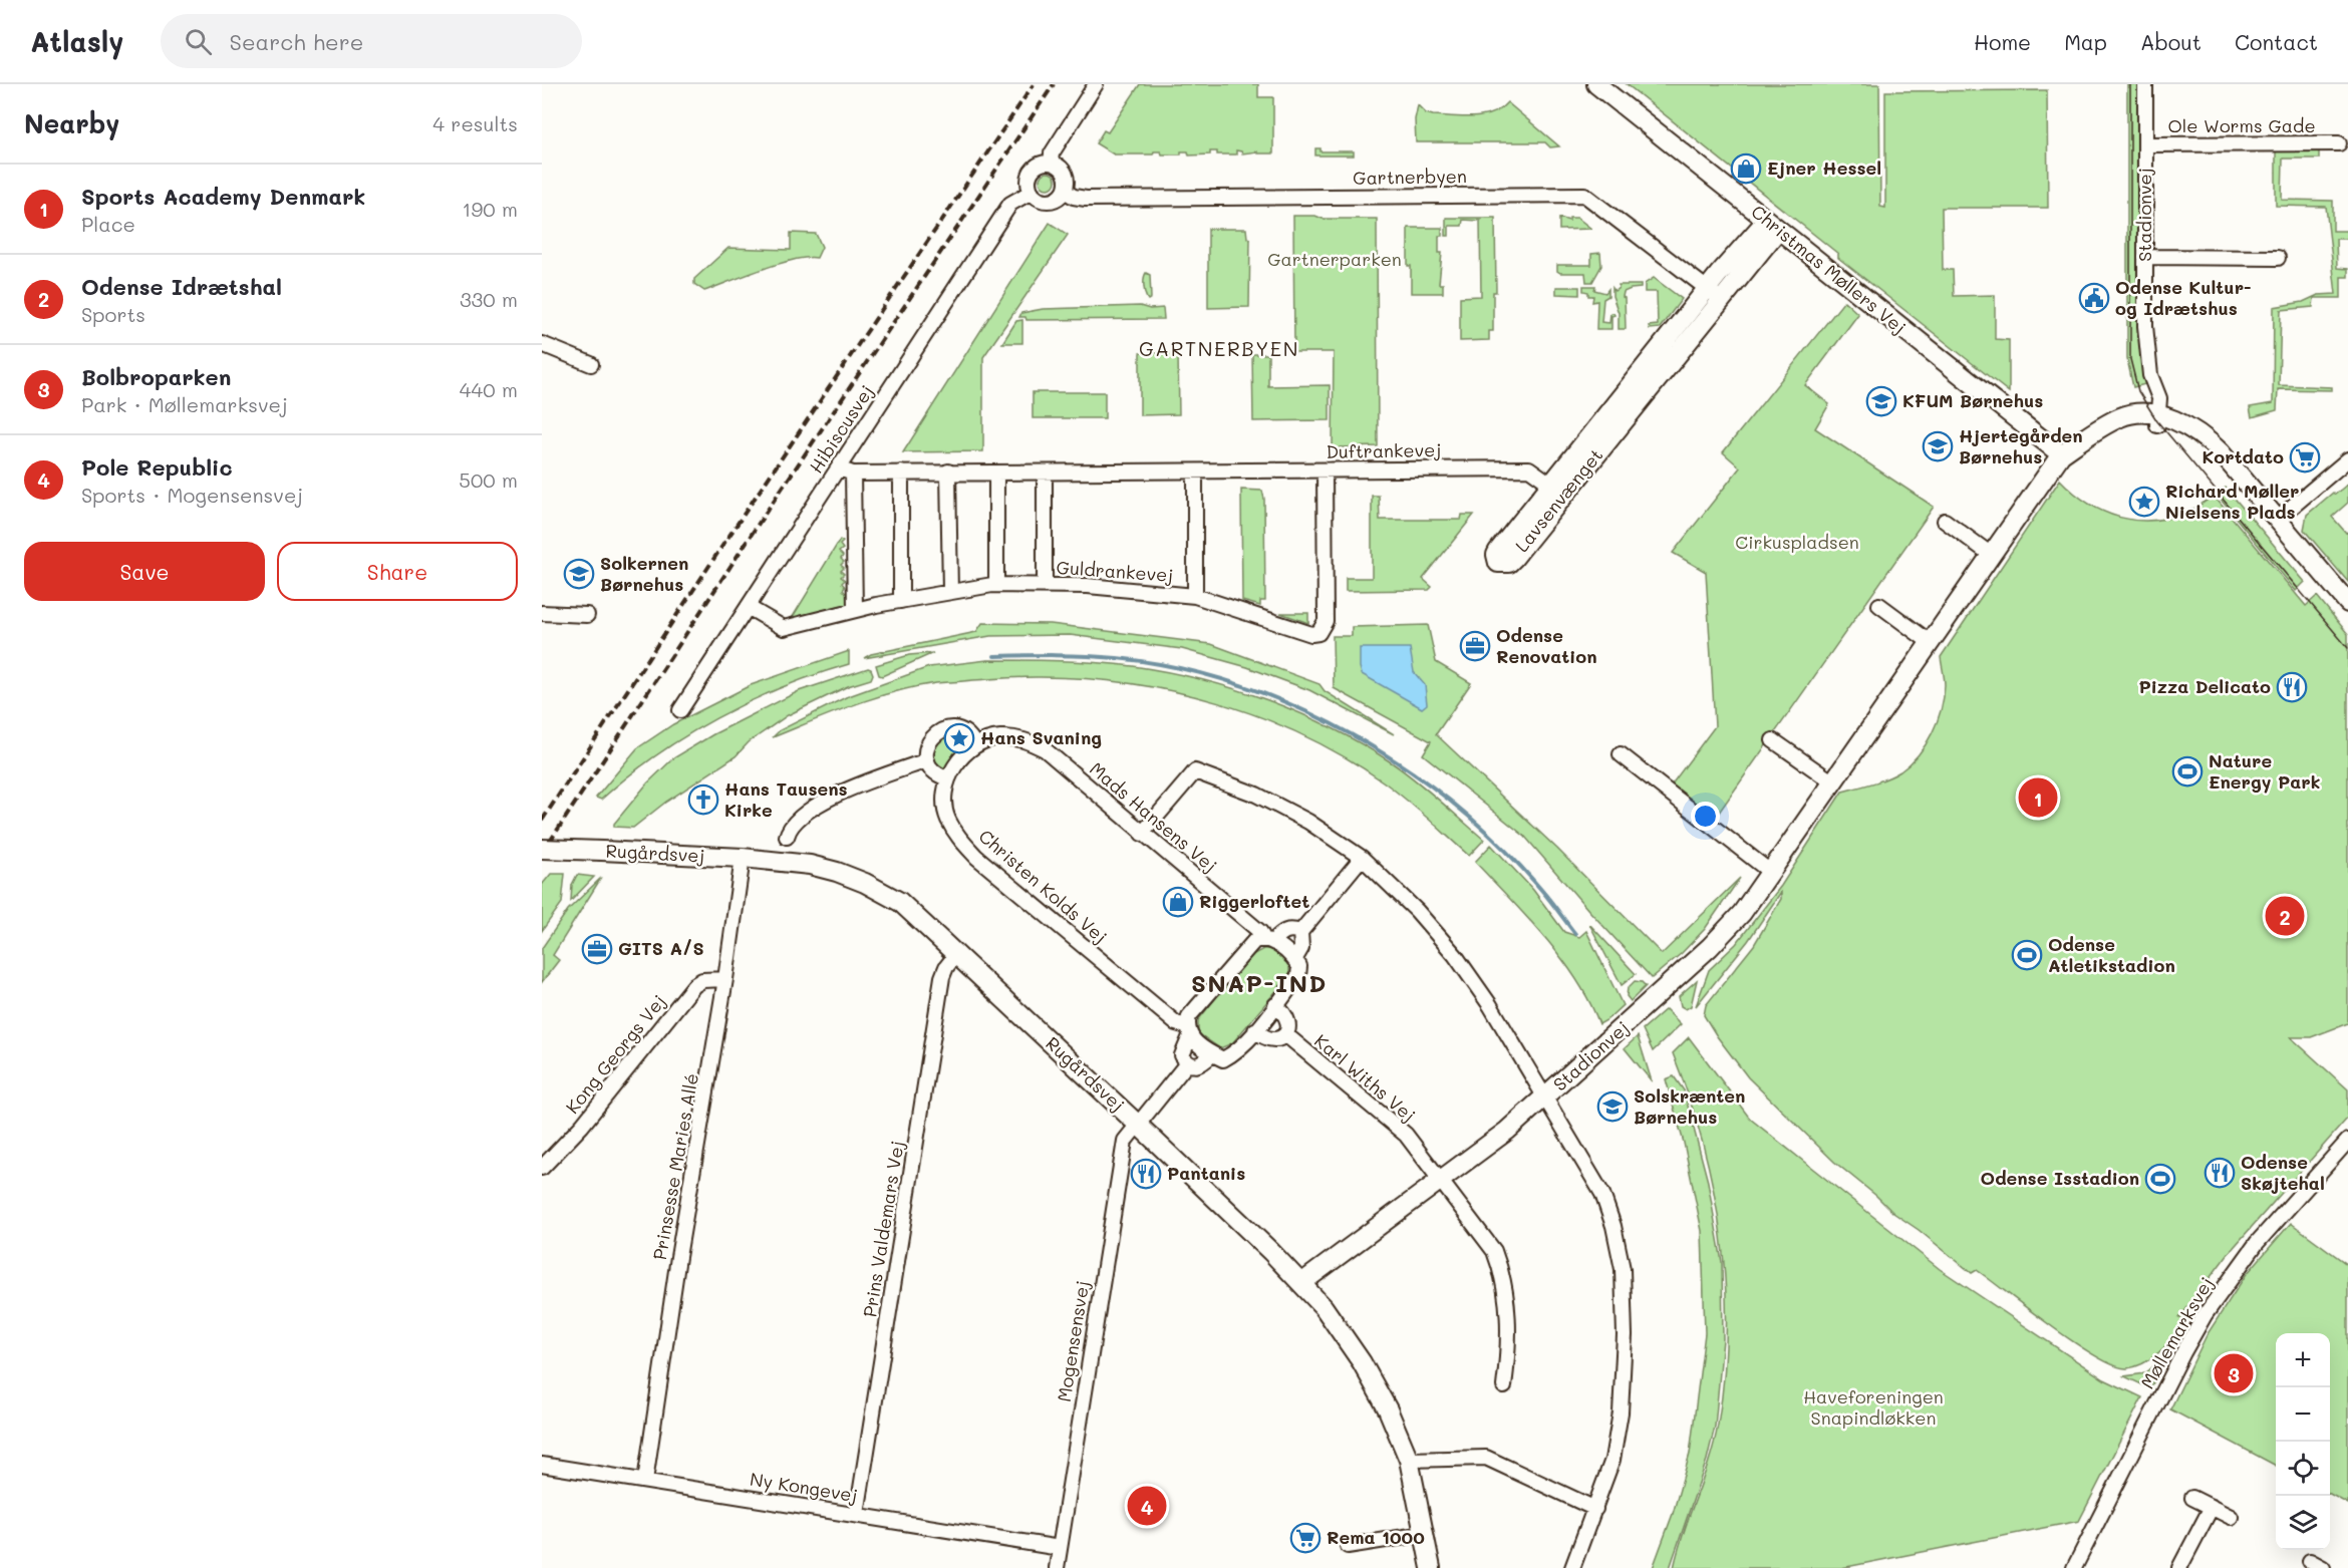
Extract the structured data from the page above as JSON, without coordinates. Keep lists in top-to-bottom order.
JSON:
{
  "streets": {
    "street": [
      "Ole Worms Gade",
      "Gartnerbyen",
      "Stadionvej",
      "Christmas Møllers Vej",
      "Hibiscusvej",
      "Duftrankevej",
      "Lavsenvænget",
      "Guldrankevej",
      "Mads Hansens Vej",
      "Rugårdsvej",
      "Christen Kolds Vej",
      "Kong Georgs Vej",
      "Karl Withs Vej",
      "Prinsesse Maries Allé",
      "Prins Valdemars Vej",
      "Møllemarksvej",
      "Mogensensvej",
      "Ny Kongevej"
    ]
  },
  "crossings": [
    ["Ole Worms Gade", "Stadionvej"],
    ["Gartnerbyen", "Hibiscusvej"],
    ["Gartnerbyen", "Lavsenvænget"],
    ["Stadionvej", "Christmas Møllers Vej"],
    ["Stadionvej", "Rugårdsvej"],
    ["Stadionvej", "Karl Withs Vej"],
    ["Christmas Møllers Vej", "Lavsenvænget"],
    ["Hibiscusvej", "Duftrankevej"],
    ["Hibiscusvej", "Guldrankevej"],
    ["Duftrankevej", "Lavsenvænget"],
    ["Duftrankevej", "Guldrankevej"],
    ["Mads Hansens Vej", "Christen Kolds Vej"],
    ["Rugårdsvej", "Prinsesse Maries Allé"],
    ["Rugårdsvej", "Prins Valdemars Vej"],
    ["Rugårdsvej", "Mogensensvej"],
    ["Kong Georgs Vej", "Prinsesse Maries Allé"],
    ["Prinsesse Maries Allé", "Ny Kongevej"],
    ["Prins Valdemars Vej", "Ny Kongevej"],
    ["Mogensensvej", "Ny Kongevej"]
  ],
  "districts": ["GARTNERBYEN", "SNAP-IND"],
  "parks": ["Gartnerparken", "Cirkuspladsen", "Haveforeningen Snapindløkken"],
  "places": {
    "shop": ["Ejner Hessel", "Riggerloftet"],
    "public building": ["Odense Kultur- og Idrætshus"],
    "school or university": [
      "KFUM Børnehus",
      "Hjertegården Børnehus",
      "Solkernen Børnehus",
      "Solskrænten Børnehus"
    ],
    "supermarket": ["Kortdato", "Rema 1000"],
    "place": ["Richard Møller Nielsens Plads", "Hans Svaning"],
    "office": ["Odense Renovation", "GITS A/S"],
    "restaurant": ["Pizza Delicato", "Odense Skøjtehal", "Pantanis"],
    "sports": ["Nature Energy Park", "Odense Atletikstadion", "Odense Isstadion"],
    "church": ["Hans Tausens Kirke"]
  },
  "page": {
    "header": "Atlasly",
    "search": "Search here",
    "nav": [
      "Home",
      "Map",
      "About",
      "Contact"
    ],
    "heading": ["Nearby", "4 results"],
    "list": [
      {
        "mark": "1",
        "name": "Sports Academy Denmark",
        "note": "Place",
        "value": "190 m"
      },
      {
        "mark": "2",
        "name": "Odense Idrætshal",
        "note": "Sports",
        "value": "330 m"
      },
      {
        "mark": "3",
        "name": "Bolbroparken",
        "note": "Park · Møllemarksvej",
        "value": "440 m"
      },
      {
        "mark": "4",
        "name": "Pole Republic",
        "note": "Sports · Mogensensvej",
        "value": "500 m"
      }
    ],
    "buttons": ["Save", "Share"],
    "pins": [
      "1",
      "2",
      "3",
      "4"
    ],
    "map_buttons": ["+", "−"]
  }
}
